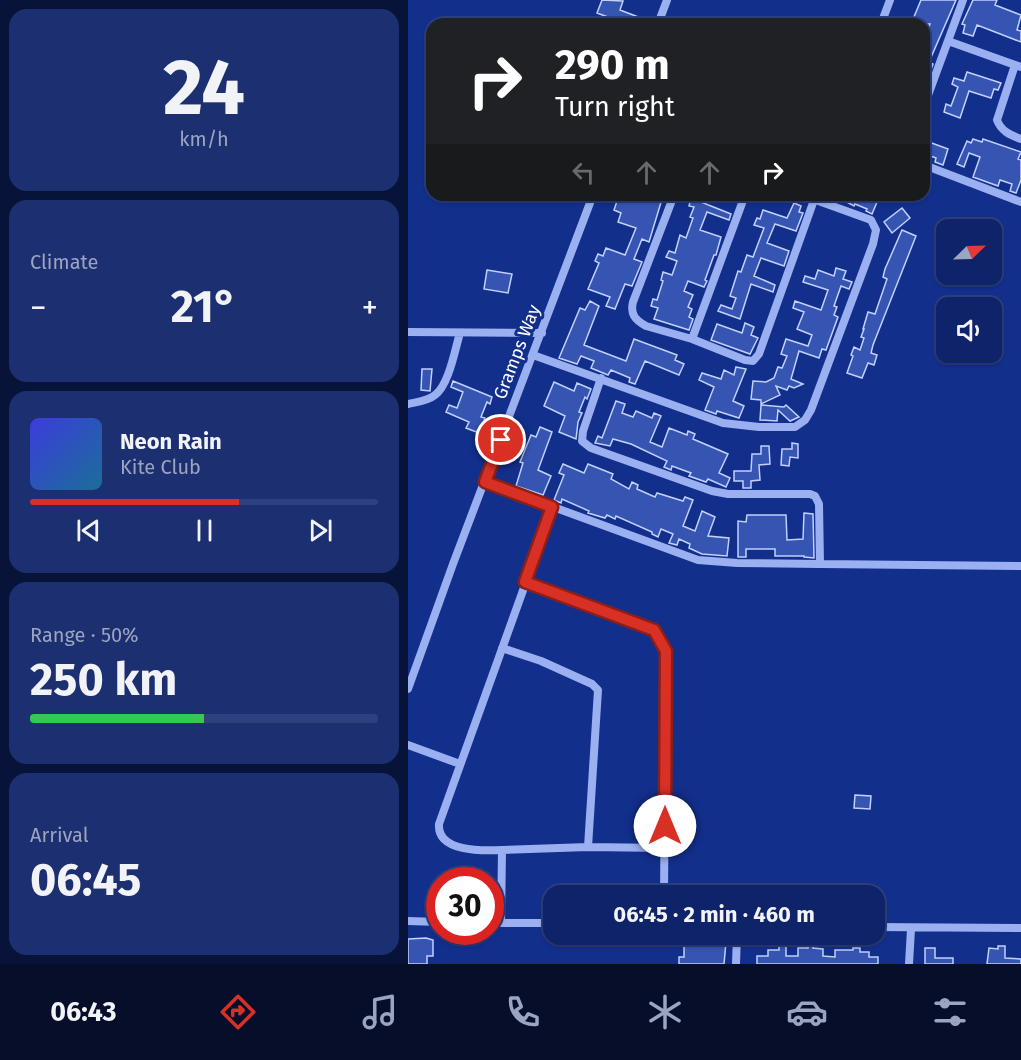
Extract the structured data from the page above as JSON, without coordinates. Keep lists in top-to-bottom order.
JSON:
{
  "streets": {
    "street": ["Gramps Way"]
  },
  "north": "top right",
  "page": {
    "tile": [
      ["24", "km/h"],
      "Climate",
      ["Range · 50%", "250 km"],
      ["Arrival", "06:45"]
    ],
    "turn": ["290 m", "Turn right"],
    "heat": ["−", "21°", "+"],
    "song": ["Neon Rain", "Kite Club"],
    "limit": "30",
    "trip": "06:45 · 2 min · 460 m",
    "tabs": "06:43"
  }
}
